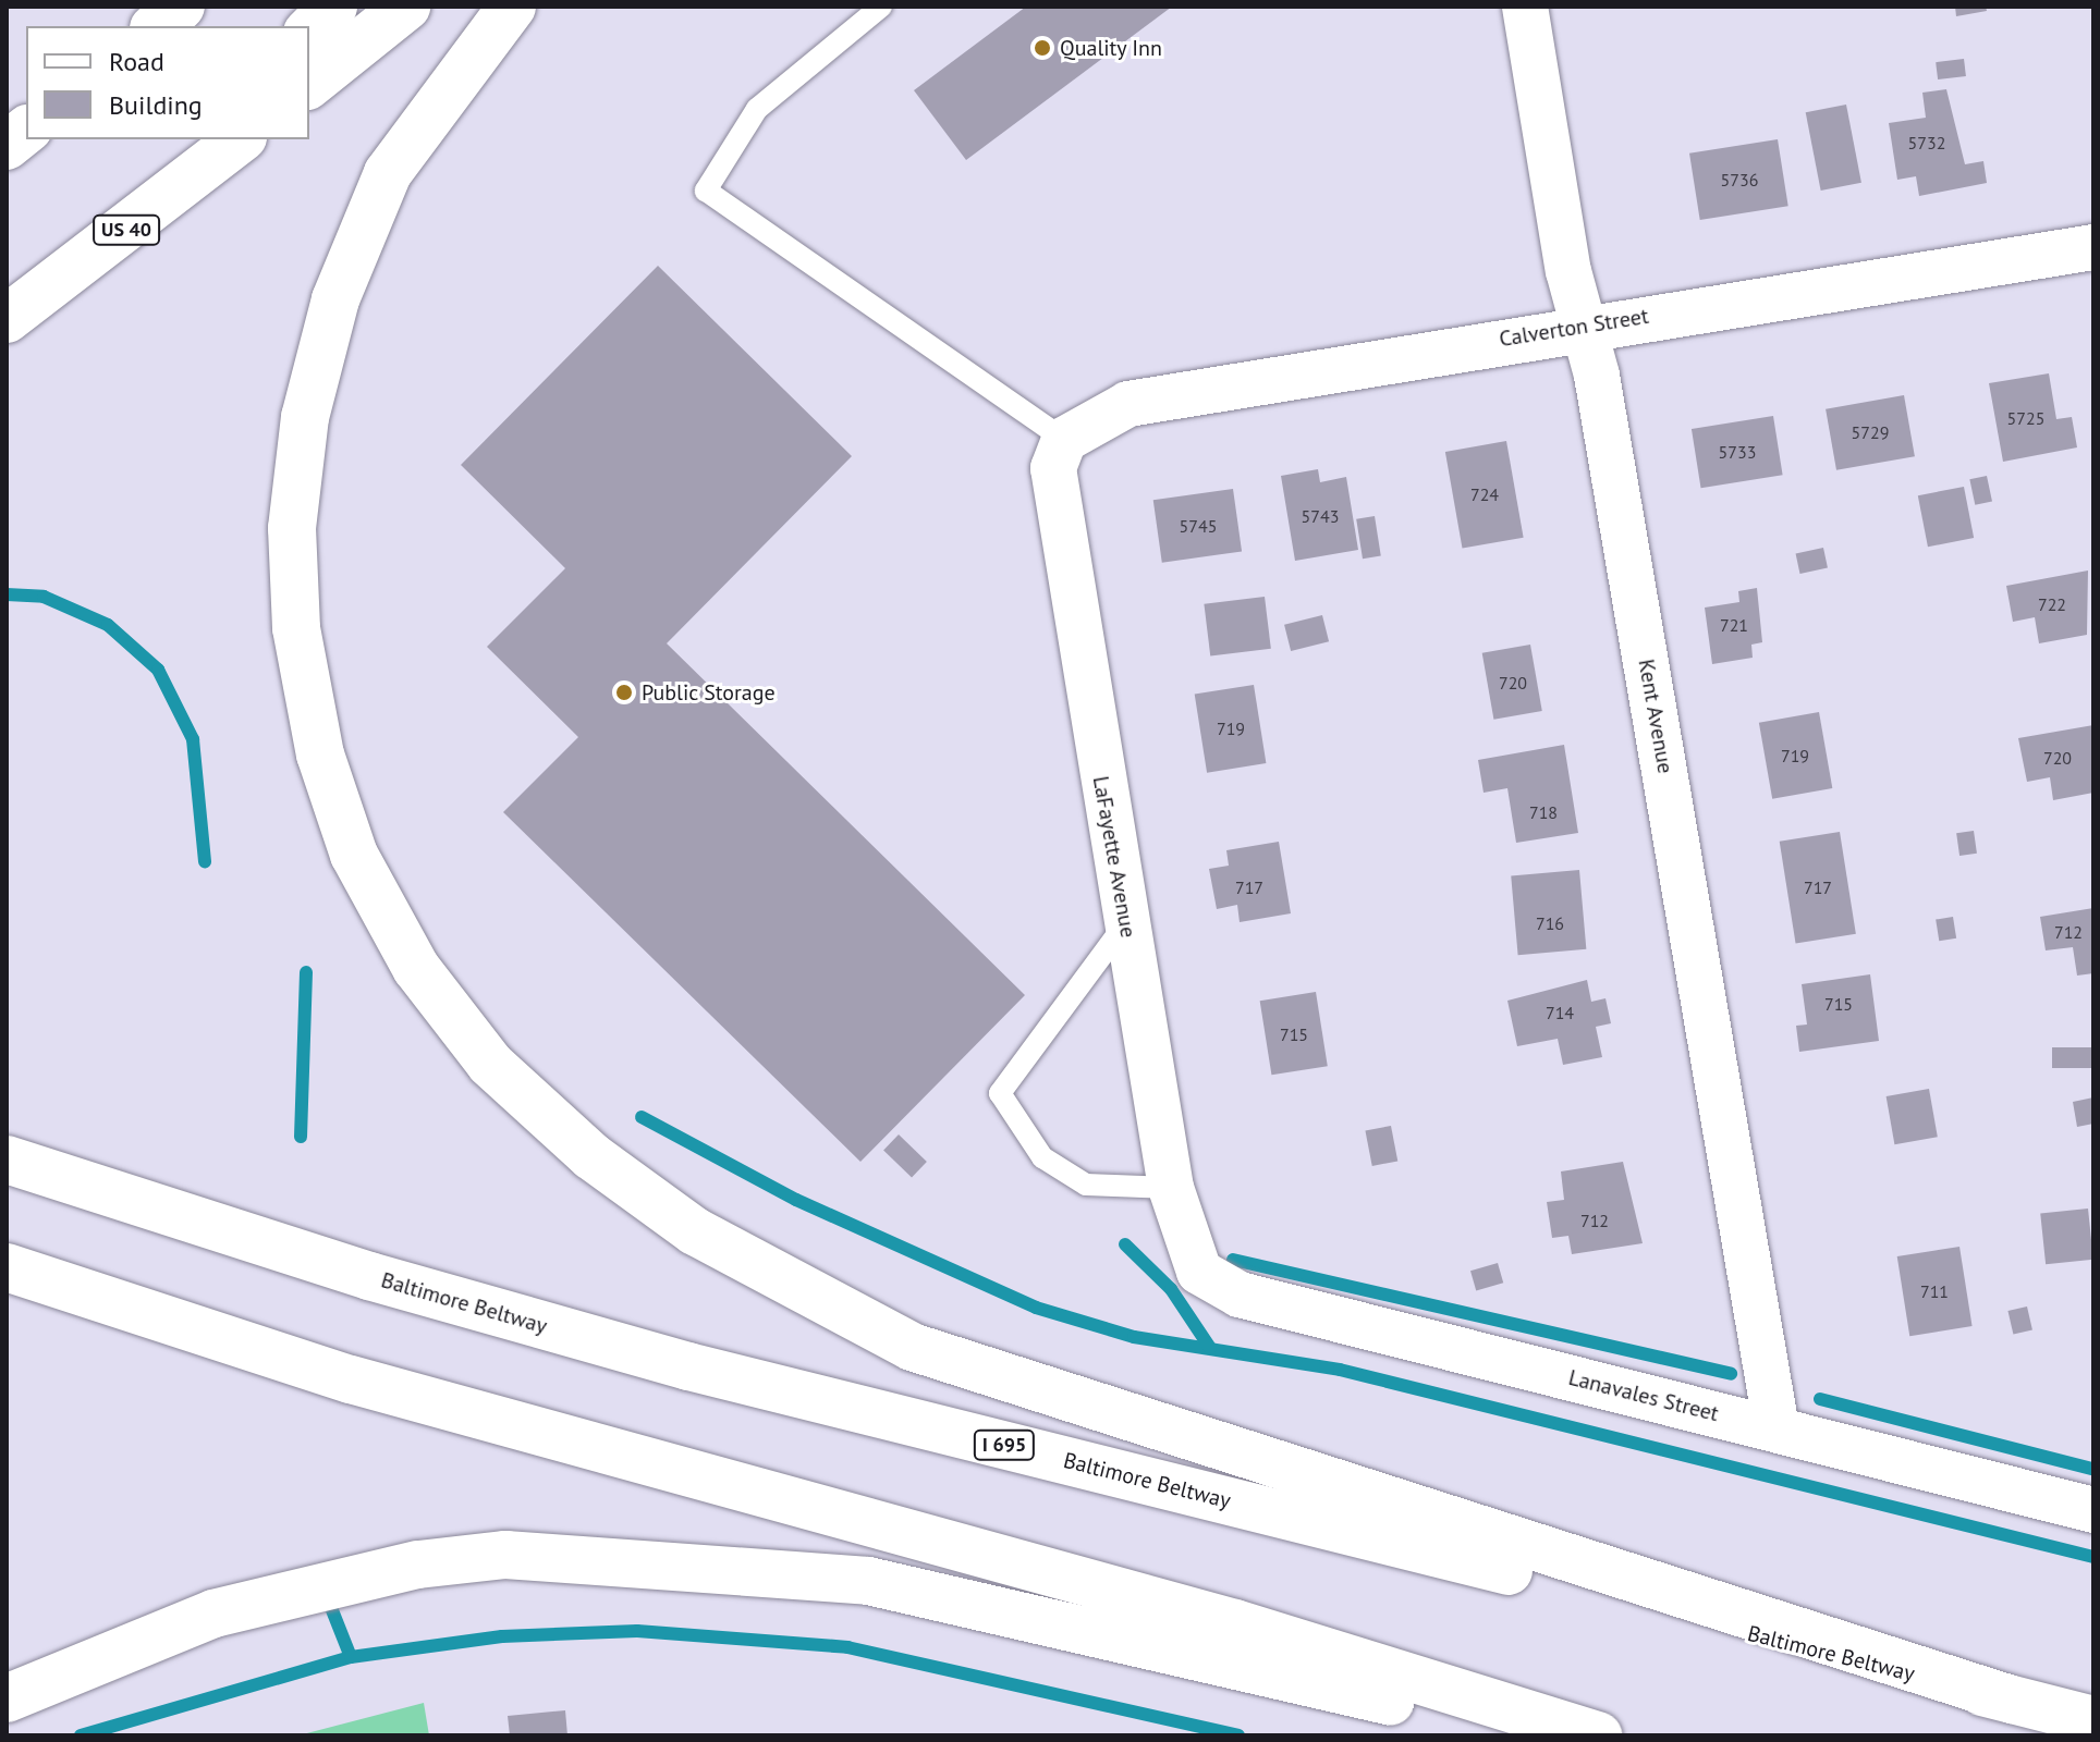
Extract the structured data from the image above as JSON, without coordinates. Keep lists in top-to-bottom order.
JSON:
{
  "streets": {
    "main road": ["US 40", "Baltimore Beltway", "I 695"],
    "street": [
      "Calverton Street",
      "Kent Avenue",
      "LaFayette Avenue",
      "Lanavales Street"
    ]
  },
  "crossings": [
    ["Calverton Street", "Kent Avenue"],
    ["Calverton Street", "LaFayette Avenue"],
    ["Kent Avenue", "Lanavales Street"],
    ["LaFayette Avenue", "Lanavales Street"]
  ],
  "places": ["Quality Inn", "Public Storage"],
  "house_numbers": [
    "5732",
    "5736",
    "5725",
    "5729",
    "5733",
    "724",
    "5743",
    "5745",
    "722",
    "721",
    "720",
    "719",
    "719",
    "720",
    "718",
    "717",
    "717",
    "716",
    "712",
    "715",
    "714",
    "715",
    "712",
    "711"
  ],
  "legend": ["Road", "Building"]
}
